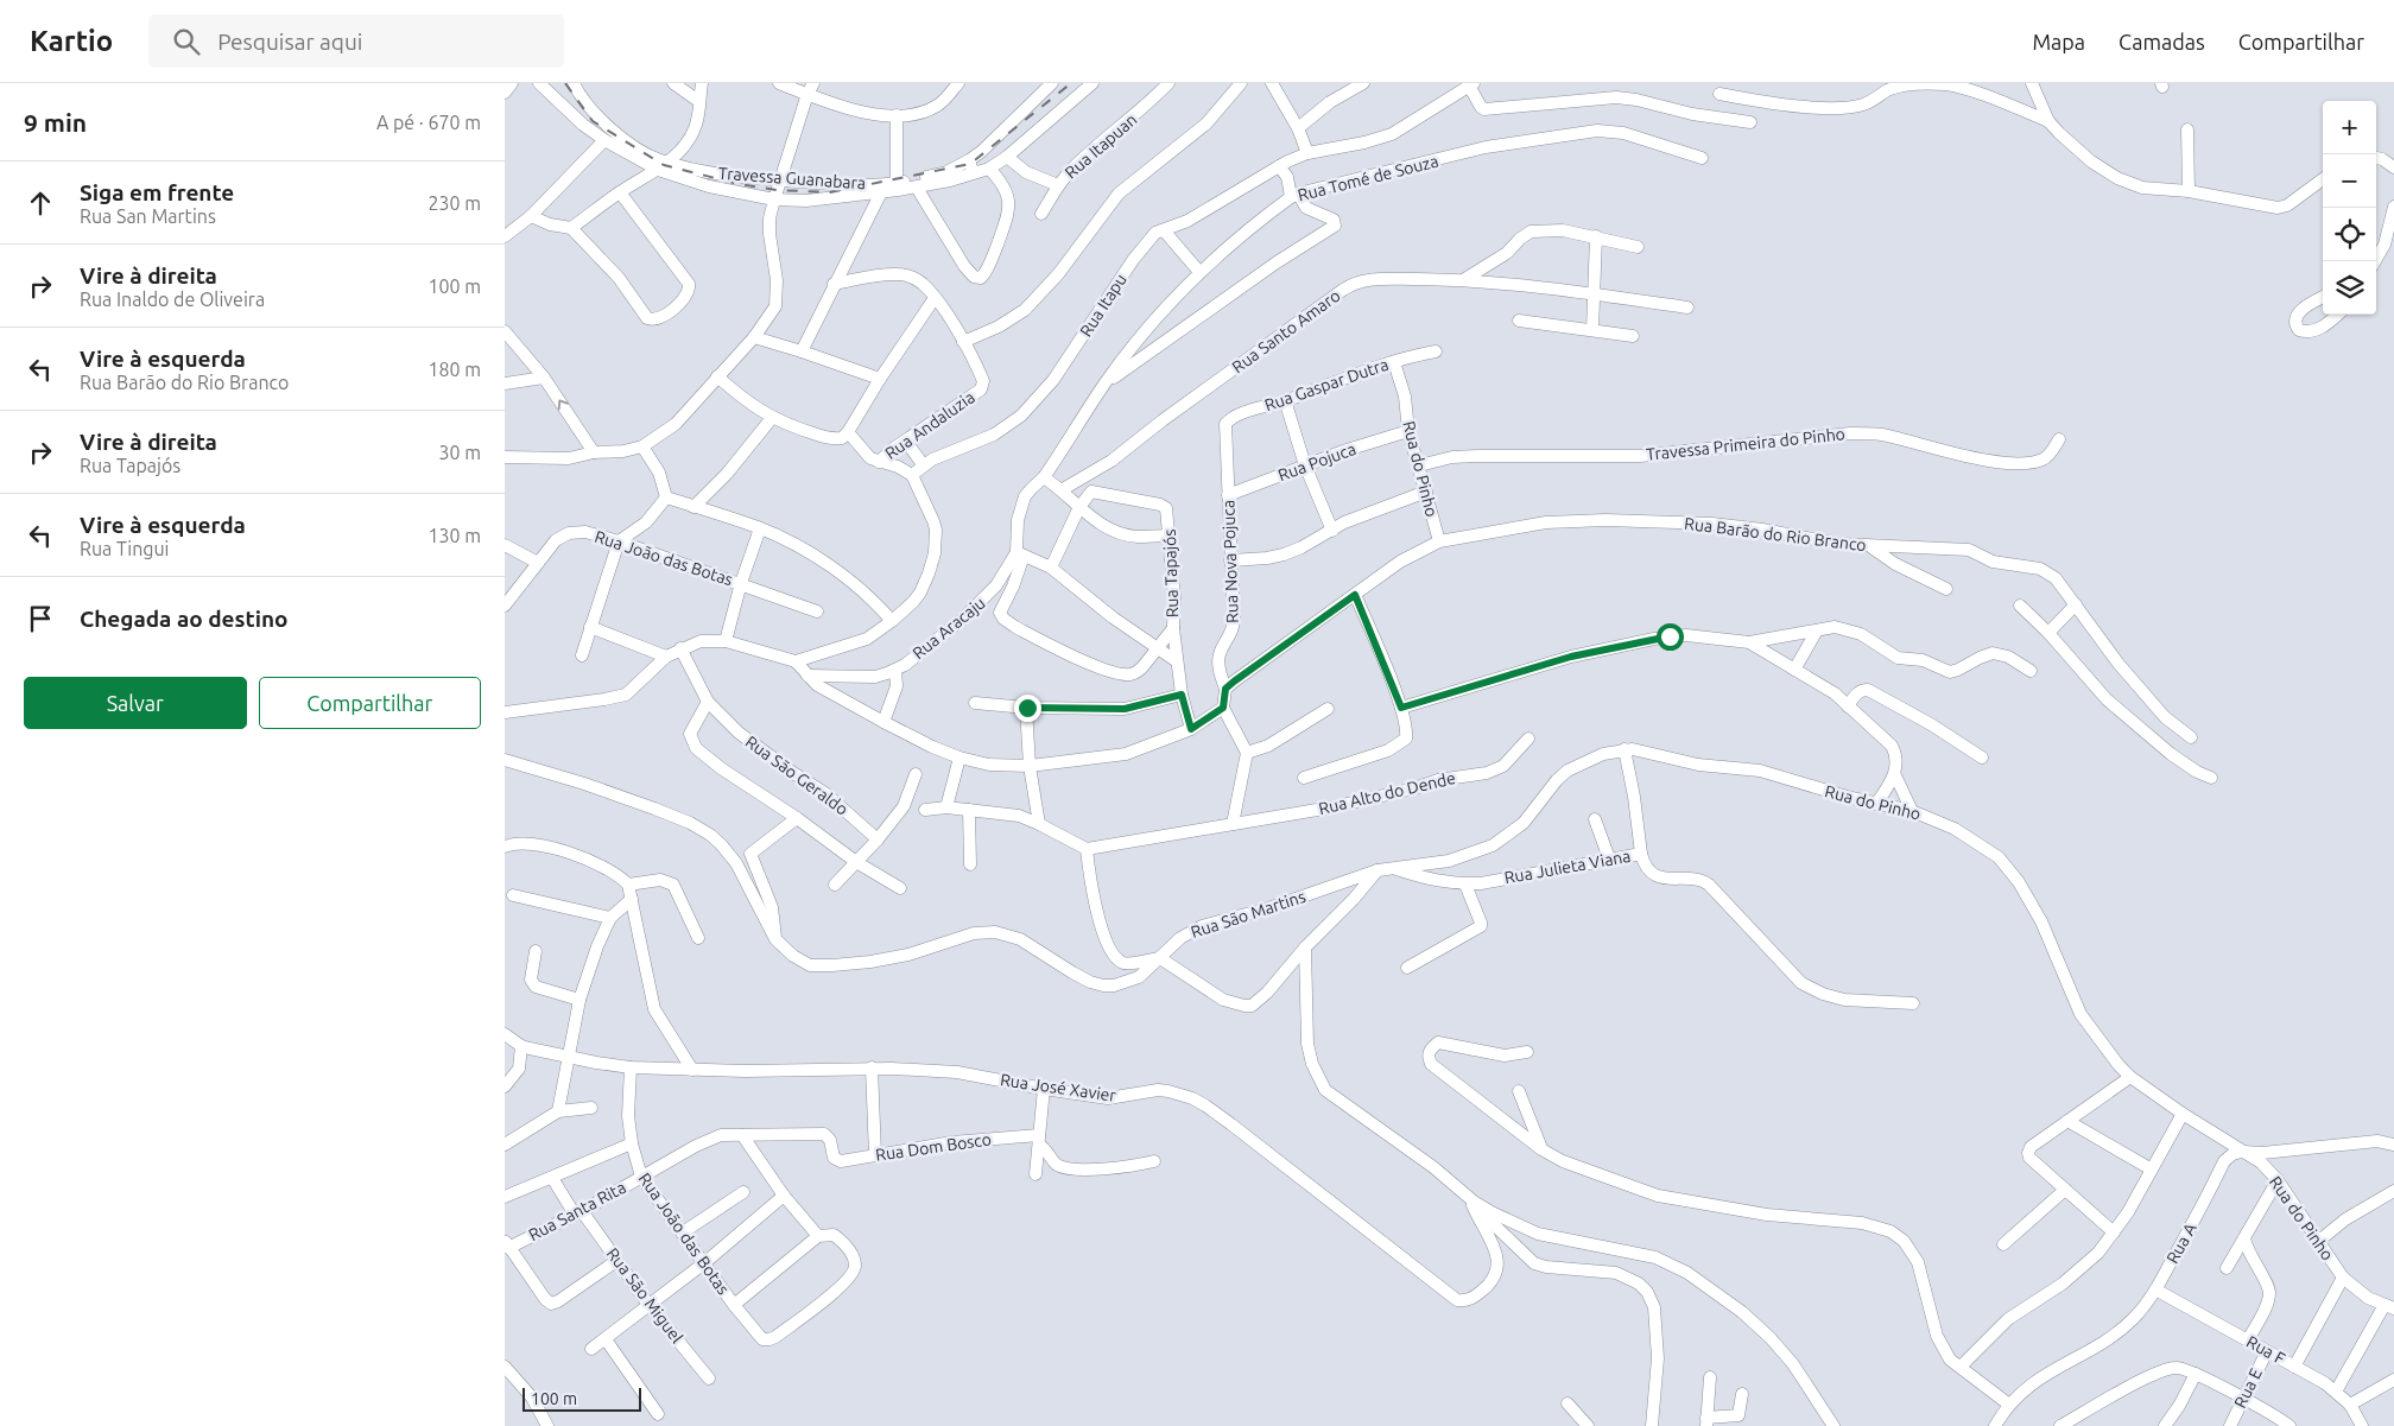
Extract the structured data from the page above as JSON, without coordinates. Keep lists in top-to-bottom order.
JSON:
{
  "streets": {
    "street": [
      "Rua Itapuan",
      "Travessa Guanabara",
      "Rua Tomé de Souza",
      "Rua Itapu",
      "Rua Santo Amaro",
      "Rua Gaspar Dutra",
      "Rua Andaluzia",
      "Travessa Primeira do Pinho",
      "Rua Pojuca",
      "Rua do Pinho",
      "Rua Barão do Rio Branco",
      "Rua João das Botas",
      "Rua Nova Pojuca",
      "Rua Tapajós",
      "Rua Aracaju",
      "Rua São Geraldo",
      "Rua Alto do Dende",
      "Rua Julieta Viana",
      "Rua São Martins",
      "Rua José Xavier",
      "Rua Dom Bosco",
      "Rua Santa Rita",
      "Rua A",
      "Rua São Miguel",
      "Rua F",
      "Rua E"
    ]
  },
  "crossings": [
    ["Rua Tomé de Souza", "Rua Aracaju"],
    ["Rua Gaspar Dutra", "Rua do Pinho"],
    ["Rua Gaspar Dutra", "Rua Nova Pojuca"],
    ["Travessa Primeira do Pinho", "Rua do Pinho"],
    ["Rua Pojuca", "Rua do Pinho"],
    ["Rua Pojuca", "Rua Nova Pojuca"],
    ["Rua do Pinho", "Rua Barão do Rio Branco"],
    ["Rua do Pinho", "Rua Julieta Viana"],
    ["Rua do Pinho", "Rua São Martins"],
    ["Rua do Pinho", "Rua A"],
    ["Rua Barão do Rio Branco", "Rua Nova Pojuca"],
    ["Rua João das Botas", "Rua José Xavier"],
    ["Rua João das Botas", "Rua Santa Rita"],
    ["Rua Dom Bosco", "Rua Santa Rita"],
    ["Rua Santa Rita", "Rua São Miguel"],
    ["Rua A", "Rua F"],
    ["Rua F", "Rua E"]
  ],
  "scale_bar": "100 m",
  "page": {
    "header": "Kartio",
    "search": "Pesquisar aqui",
    "nav": ["Mapa", "Camadas", "Compartilhar"],
    "heading": ["9 min", "A pé · 670 m"],
    "map_buttons": ["+", "−"],
    "list": [
      ["Siga em frente", "Rua San Martins", "230 m"],
      ["Vire à direita", "Rua Inaldo de Oliveira", "100 m"],
      ["Vire à esquerda", "Rua Barão do Rio Branco", "180 m"],
      ["Vire à direita", "Rua Tapajós", "30 m"],
      ["Vire à esquerda", "Rua Tingui", "130 m"],
      "Chegada ao destino"
    ],
    "buttons": ["Salvar", "Compartilhar"],
    "scale": "100 m"
  }
}
